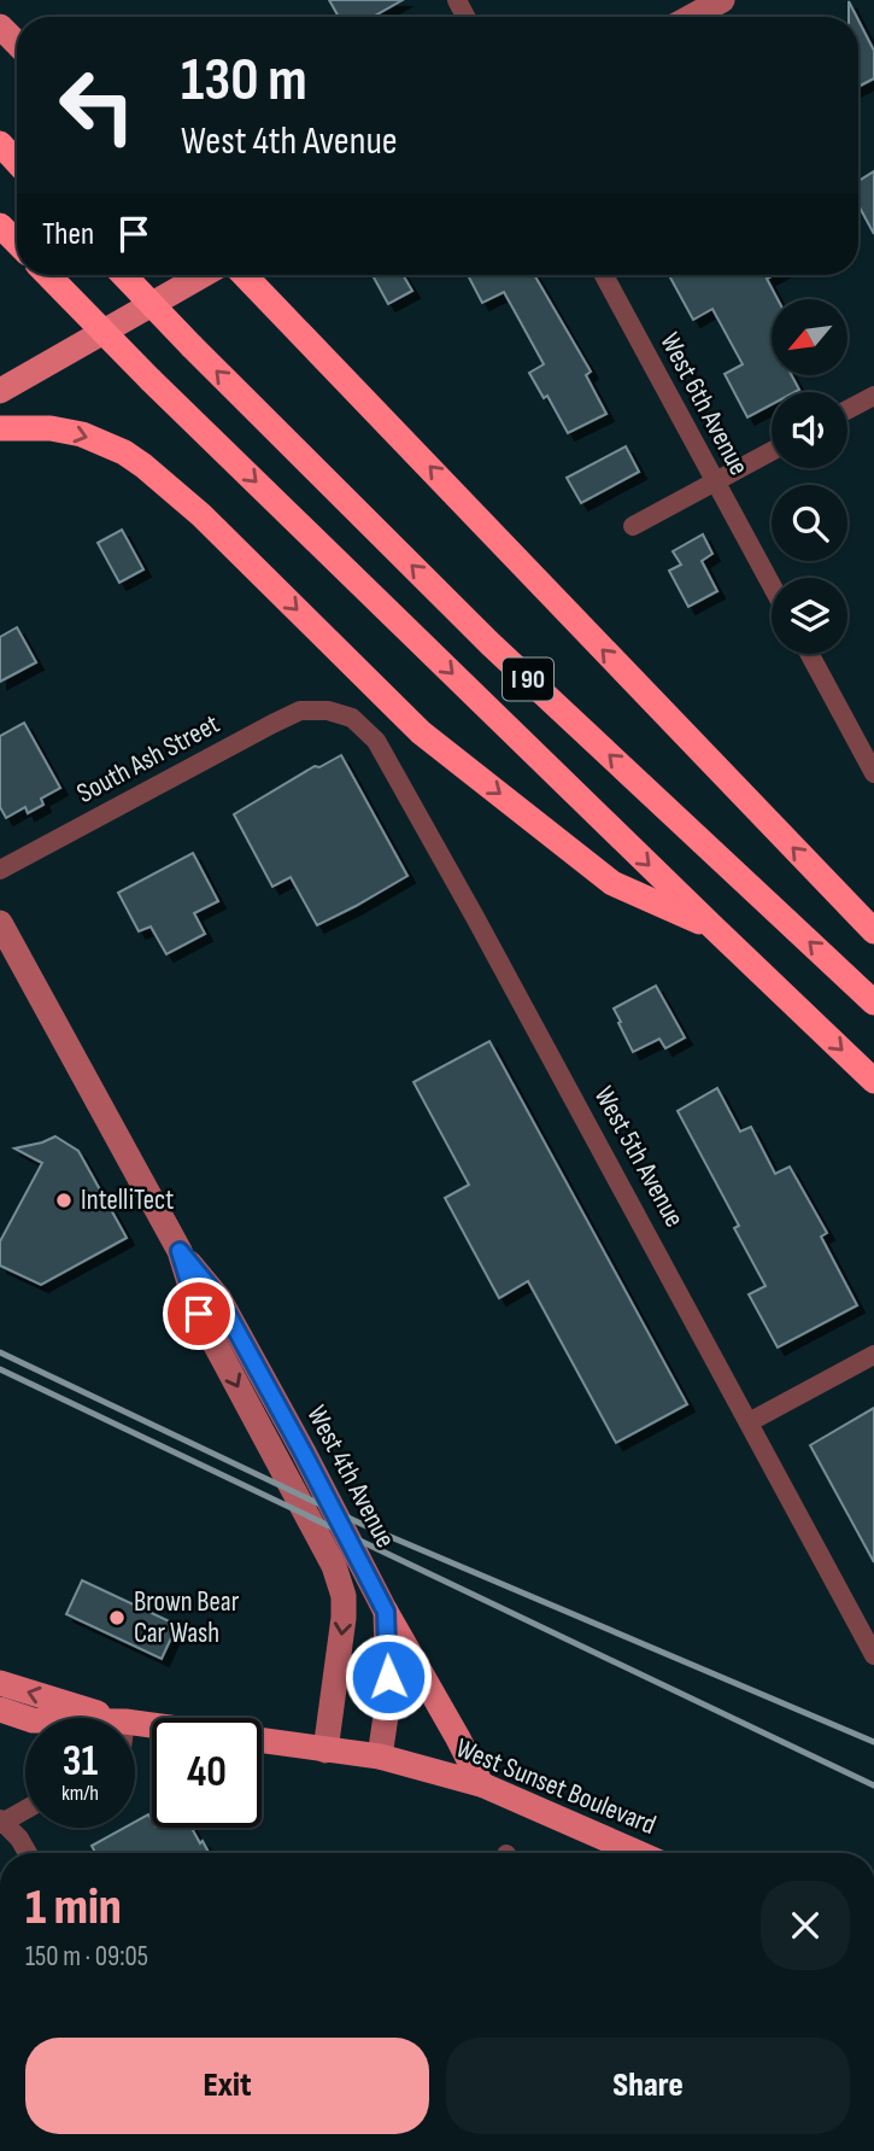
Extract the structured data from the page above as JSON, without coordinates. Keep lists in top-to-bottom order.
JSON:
{
  "streets": {
    "highway": ["I 90"],
    "main road": ["West Sunset Boulevard"],
    "street": [
      "West 6th Avenue",
      "South Ash Street",
      "West 5th Avenue",
      "West 4th Avenue"
    ]
  },
  "crossings": [
    ["South Ash Street", "West 5th Avenue"],
    ["West 4th Avenue", "West Sunset Boulevard"]
  ],
  "places": ["IntelliTect", "Brown Bear Car Wash"],
  "north": "bottom left",
  "page": {
    "turn": ["130 m", "West 4th Avenue"],
    "then": "Then",
    "speed": "31 km/h",
    "limit": "40",
    "heading": ["1 min", "150 m · 09:05"],
    "buttons": ["Exit", "Share"]
  }
}
